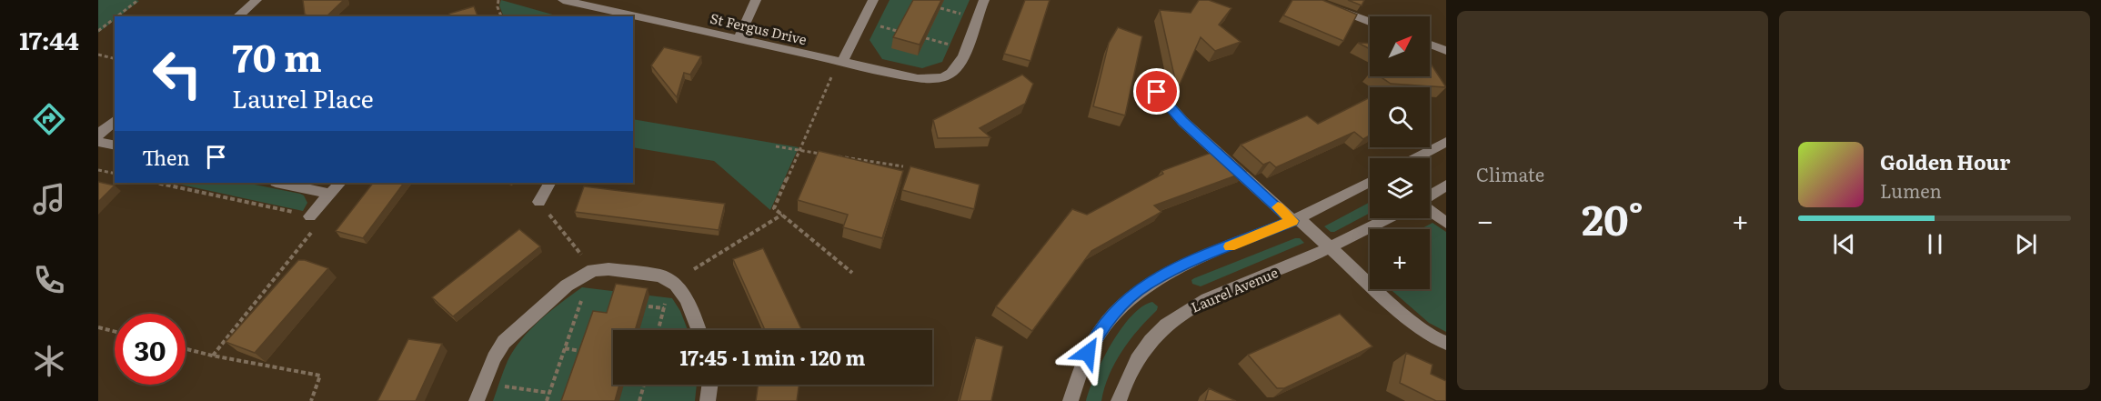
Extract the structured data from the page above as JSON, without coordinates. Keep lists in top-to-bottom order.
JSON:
{
  "streets": {
    "street": ["St Fergus Drive", "Laurel Avenue"]
  },
  "north": "top right",
  "page": {
    "tabs": "17:44",
    "tile": "Climate",
    "map_buttons": "+",
    "turn": ["70 m", "Laurel Place"],
    "then": "Then",
    "song": ["Golden Hour", "Lumen"],
    "heat": ["−", "20°", "+"],
    "limit": "30",
    "trip": "17:45 · 1 min · 120 m"
  }
}
